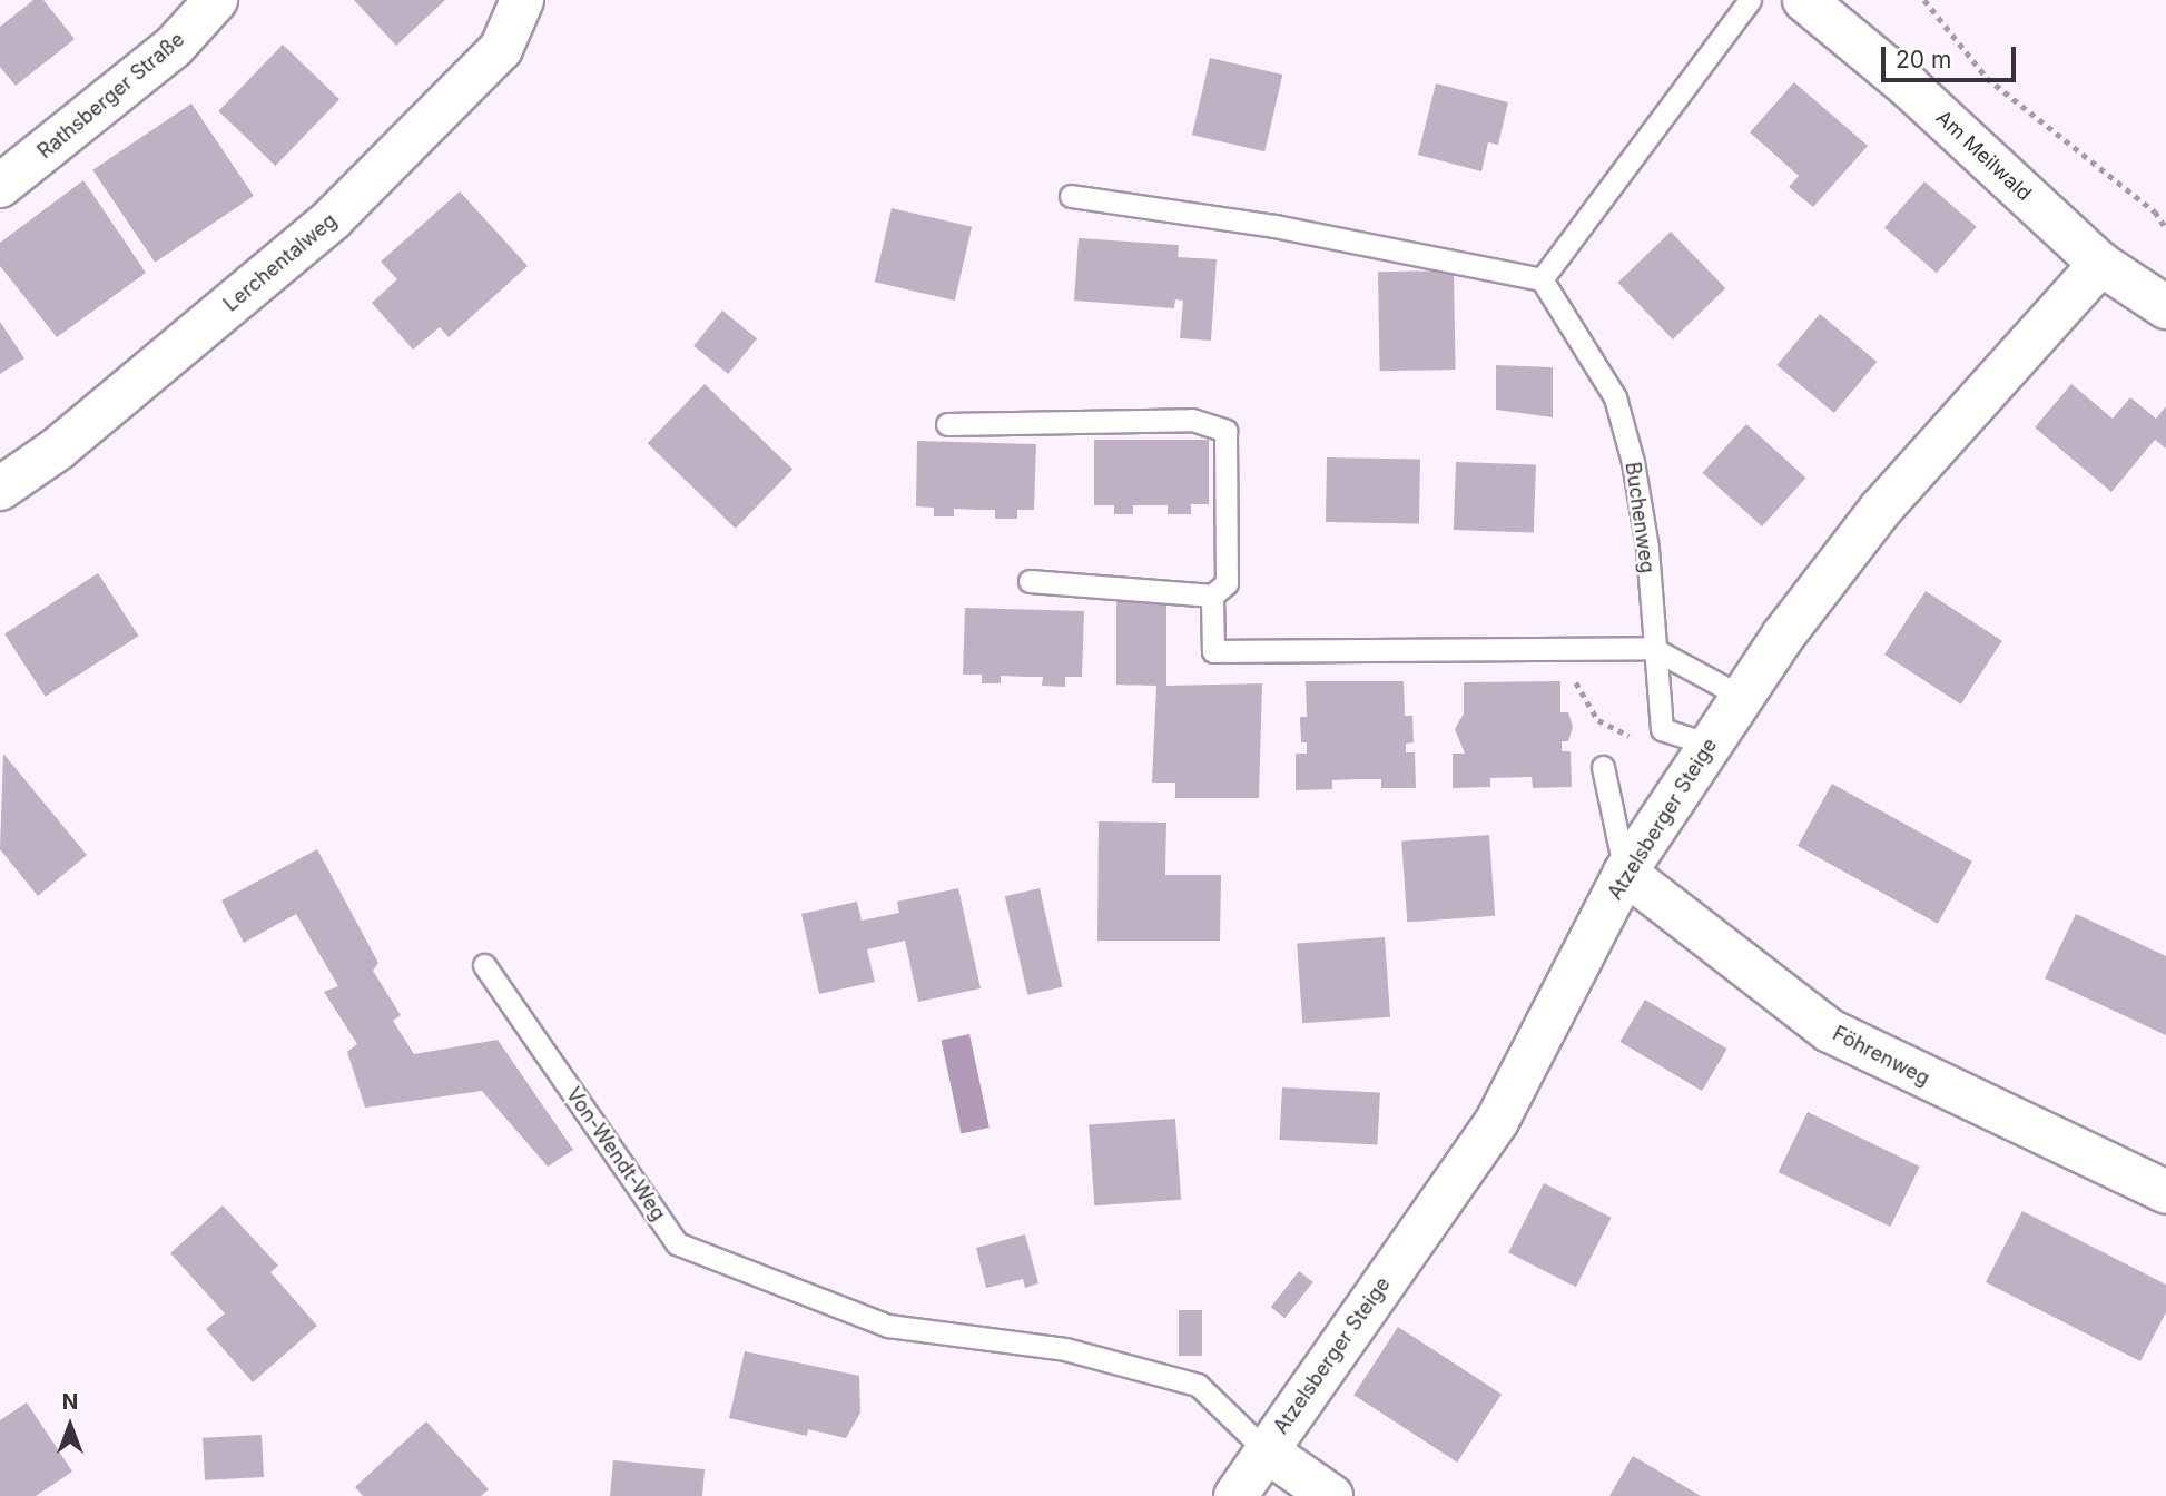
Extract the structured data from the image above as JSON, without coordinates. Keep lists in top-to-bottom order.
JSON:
{
  "streets": {
    "street": [
      "Rathsberger Straße",
      "Am Meilwald",
      "Lerchentalweg",
      "Atzelsberger Steige",
      "Föhrenweg"
    ],
    "lane": ["Buchenweg", "Von-Wendt-Weg"]
  },
  "crossings": [
    ["Am Meilwald", "Atzelsberger Steige"],
    ["Buchenweg", "Atzelsberger Steige"],
    ["Atzelsberger Steige", "Föhrenweg"],
    ["Atzelsberger Steige", "Von-Wendt-Weg"]
  ],
  "scale_bar": "20 m",
  "north": "top"
}
